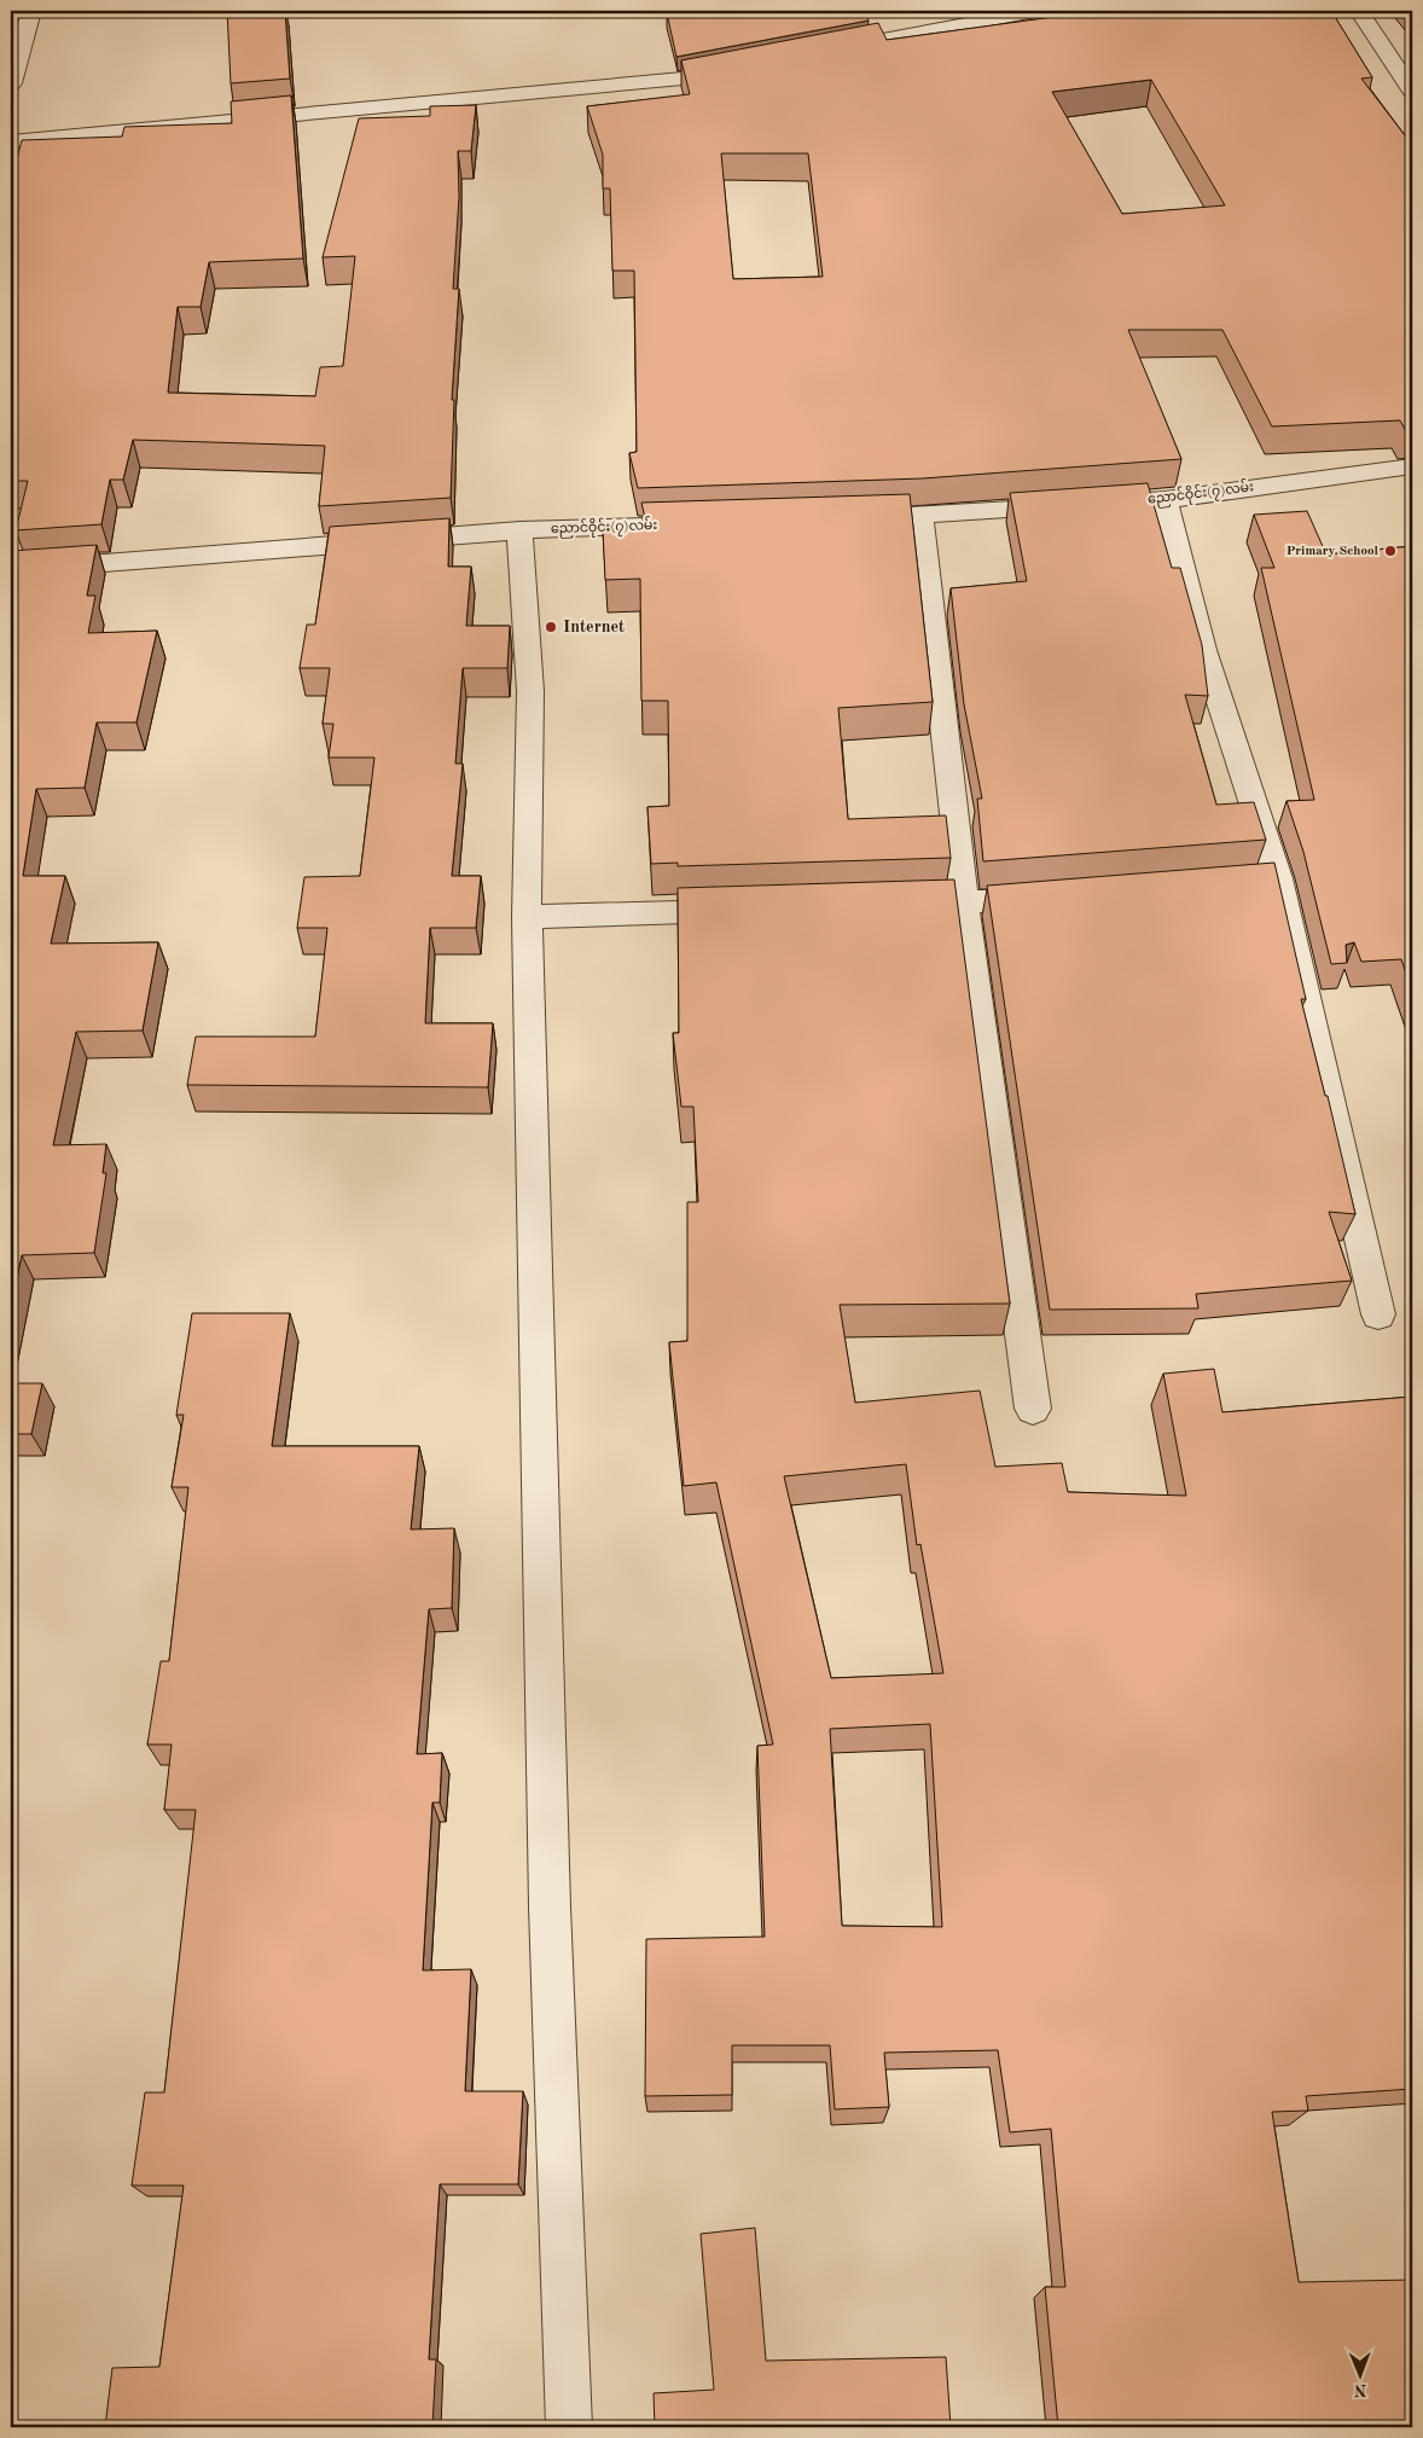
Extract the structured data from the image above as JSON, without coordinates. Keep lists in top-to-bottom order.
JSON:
{
  "streets": {
    "street": ["ညောင်ဝိုင်း(၇)လမ်း"]
  },
  "places": ["Primary School", "Internet"],
  "north": "bottom"
}
